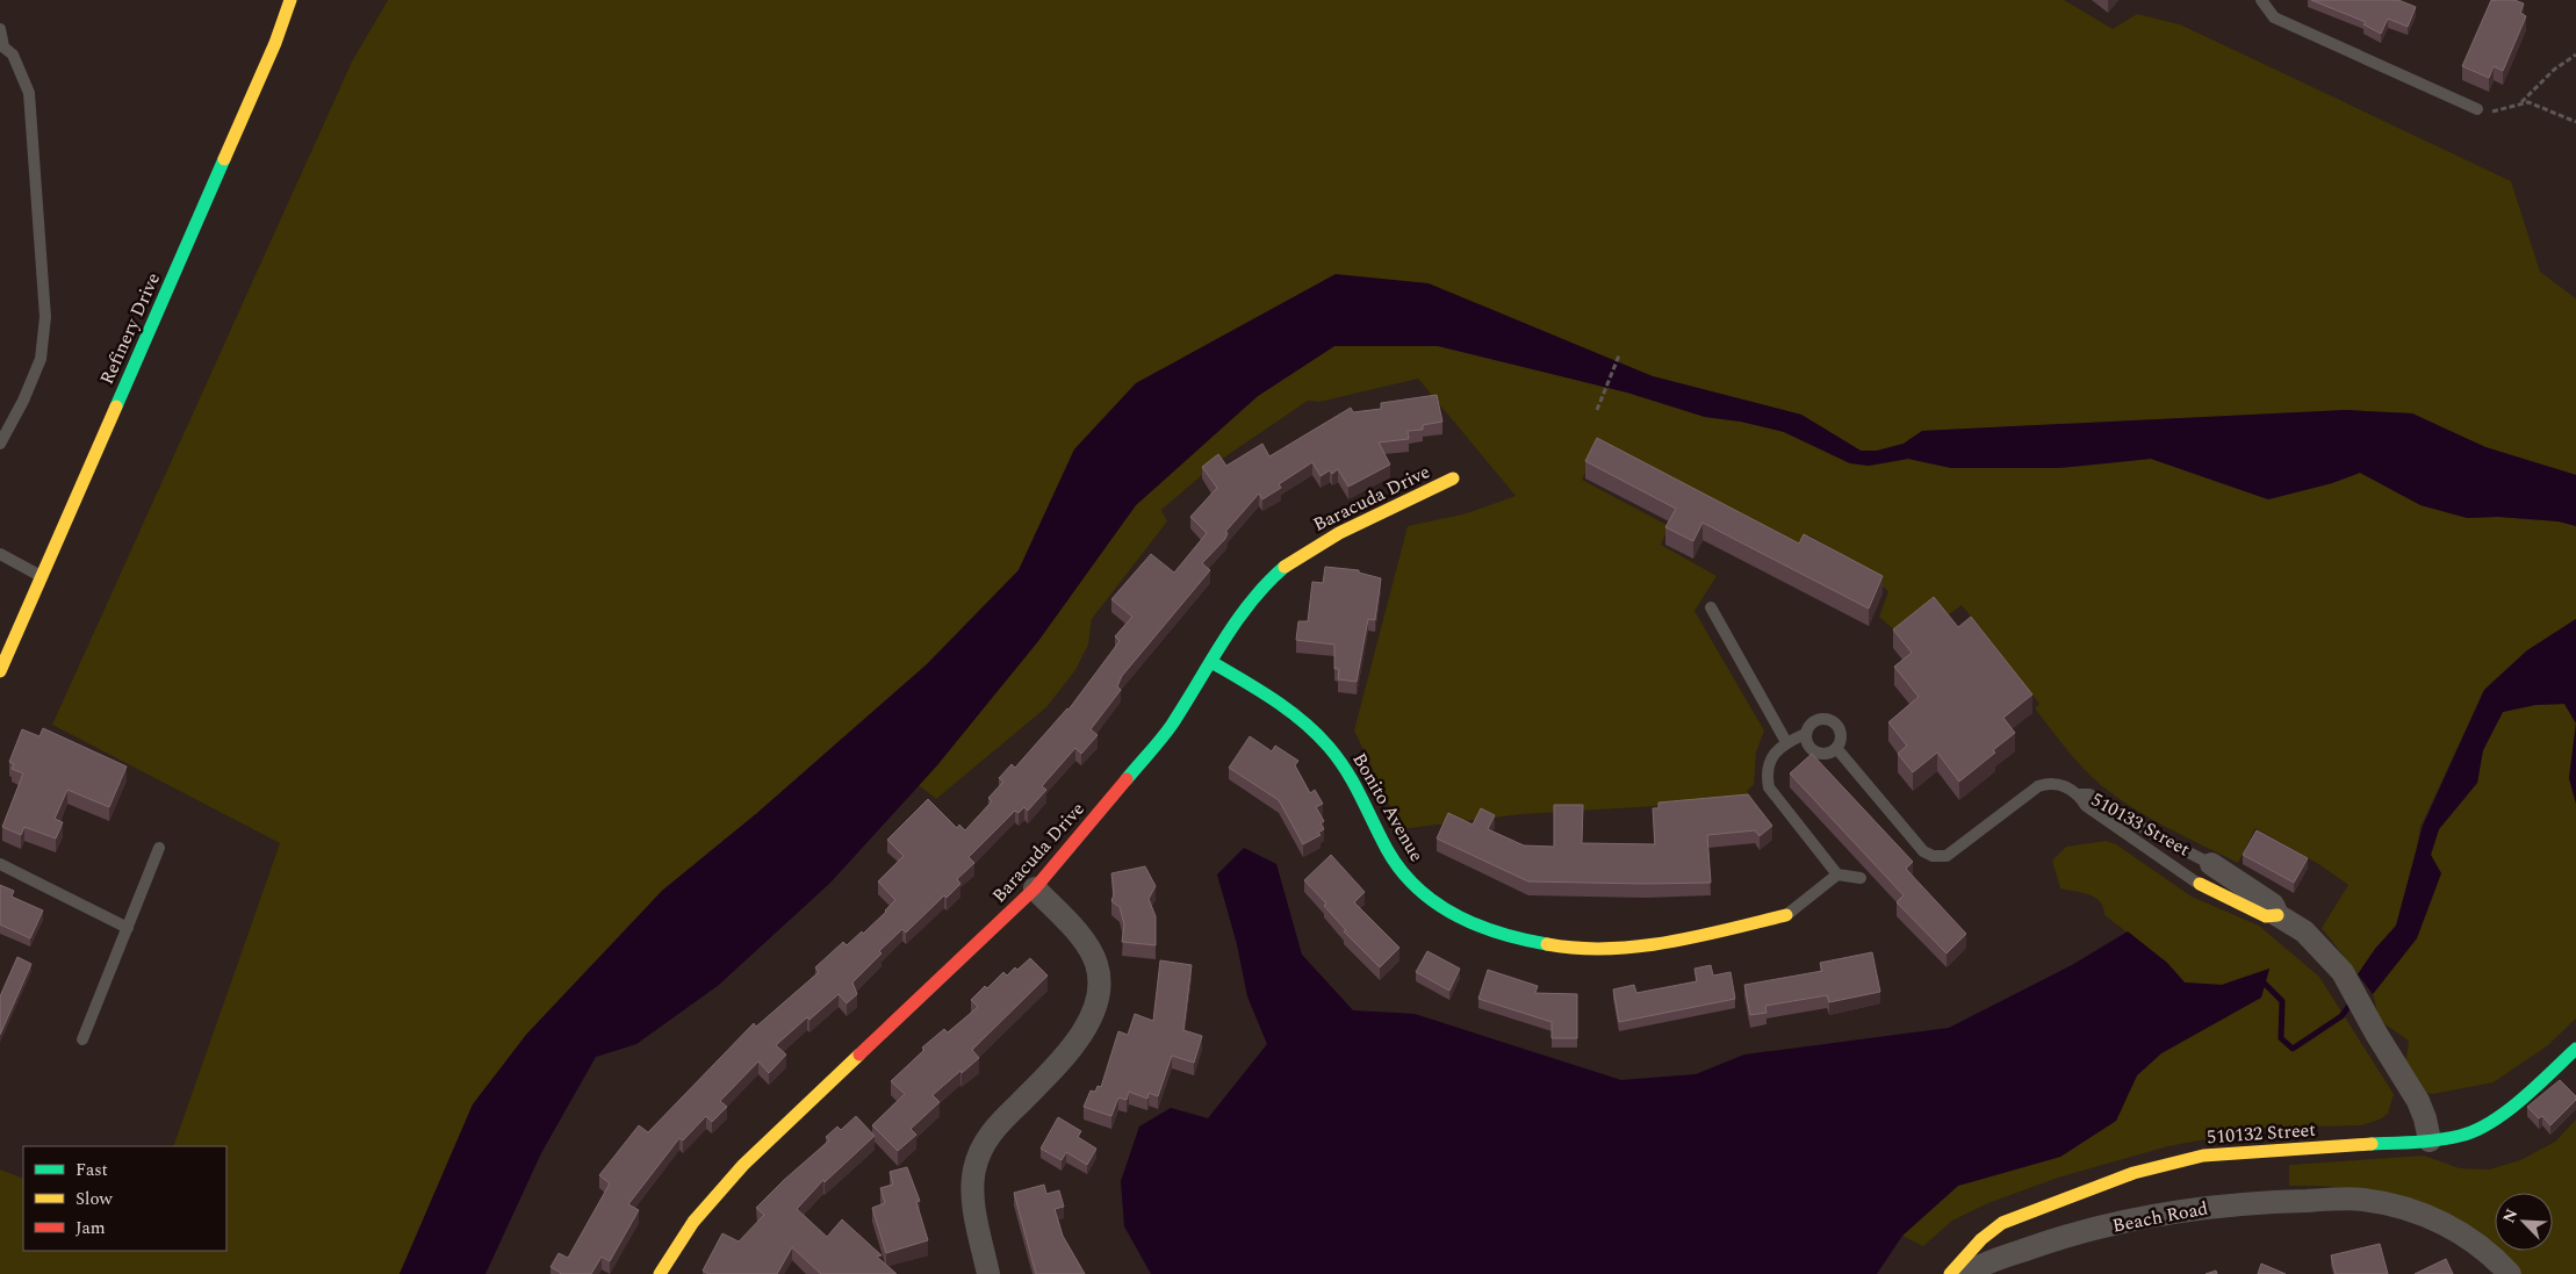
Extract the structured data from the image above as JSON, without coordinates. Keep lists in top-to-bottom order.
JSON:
{
  "streets": {
    "street": [
      "Refinery Drive",
      "Baracuda Drive",
      "Bonito Avenue",
      "510133 Street",
      "510132 Street",
      "Beach Road"
    ]
  },
  "crossings": [
    ["Baracuda Drive", "Bonito Avenue"],
    ["510133 Street", "510132 Street"]
  ],
  "legend": ["Fast", "Slow", "Jam"],
  "north": "top left"
}
